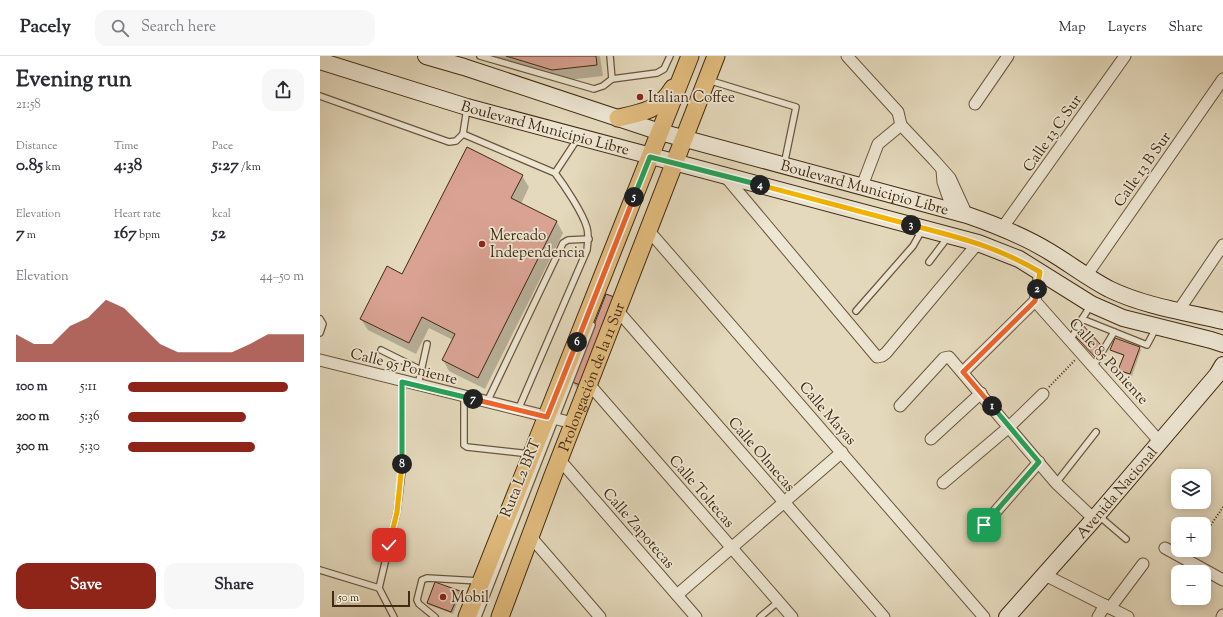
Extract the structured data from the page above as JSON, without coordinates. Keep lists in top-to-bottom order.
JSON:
{
  "streets": {
    "main road": ["Boulevard Municipio Libre", "Prolongación de la 11 Sur", "Avenida Nacional"],
    "street": [
      "Calle 13 C Sur",
      "Calle 13 B Sur",
      "Calle 85 Poniente",
      "Calle 95 Poniente",
      "Calle Mayas",
      "Calle Olmecas",
      "Calle Toltecas",
      "Calle Zapotecas"
    ],
    "lane": ["Ruta L2 BRT"]
  },
  "crossings": [
    ["Boulevard Municipio Libre", "Calle 13 C Sur"],
    ["Boulevard Municipio Libre", "Calle 13 B Sur"],
    ["Boulevard Municipio Libre", "Prolongación de la 11 Sur"],
    ["Calle 85 Poniente", "Avenida Nacional"],
    ["Calle 95 Poniente", "Prolongación de la 11 Sur"],
    ["Calle 95 Poniente", "Ruta L2 BRT"],
    ["Prolongación de la 11 Sur", "Calle Mayas"],
    ["Prolongación de la 11 Sur", "Calle Olmecas"],
    ["Prolongación de la 11 Sur", "Ruta L2 BRT"],
    ["Prolongación de la 11 Sur", "Calle Toltecas"],
    ["Prolongación de la 11 Sur", "Calle Zapotecas"],
    ["Calle Olmecas", "Ruta L2 BRT"]
  ],
  "places": ["Italian Coffee", "Mercado Independencia", "Mobil"],
  "scale_bar": "50 m",
  "page": {
    "header": "Pacely",
    "search": "Search here",
    "nav": ["Map", "Layers", "Share"],
    "heading": ["Evening run", "21:58"],
    "stats": [
      ["Distance", "0.85 km"],
      ["Time", "4:38"],
      ["Pace", "5:27 /km"],
      ["Elevation", "7 m"],
      ["Heart rate", "167 bpm"],
      ["kcal", "52"]
    ],
    "pins": [
      "4",
      "5",
      "3",
      "2",
      "6",
      "7",
      "1",
      "8"
    ],
    "chart": ["Elevation", "44–50 m"],
    "list": [
      {
        "name": "100 m",
        "note": "5:11"
      },
      {
        "name": "200 m",
        "note": "5:36"
      },
      {
        "name": "300 m",
        "note": "5:30"
      }
    ],
    "map_buttons": ["+", "−"],
    "buttons": ["Save", "Share"],
    "scale": "50 m"
  }
}
